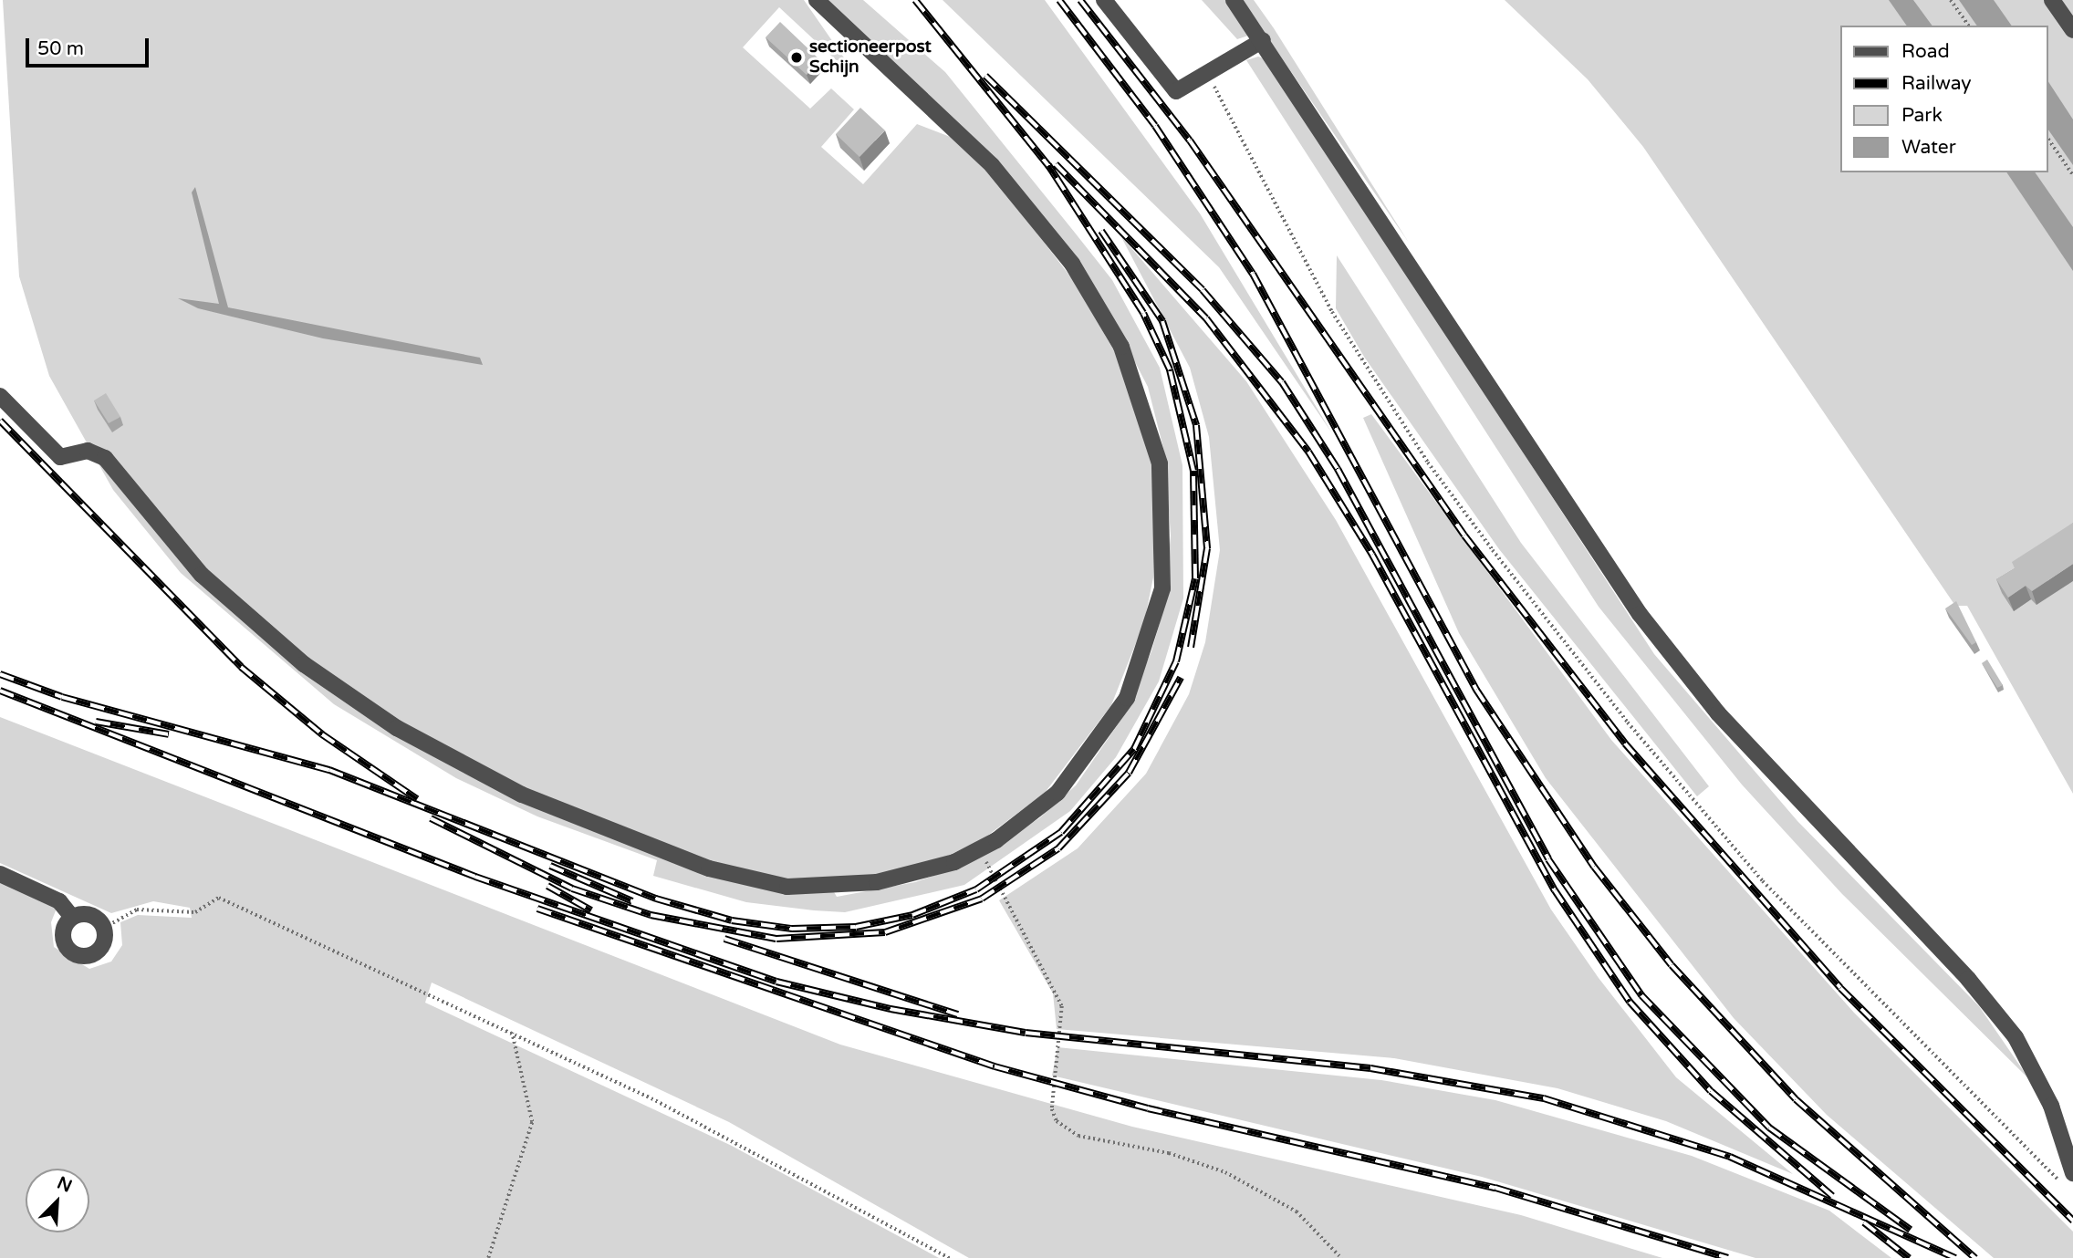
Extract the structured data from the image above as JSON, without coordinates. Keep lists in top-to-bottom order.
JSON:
{
  "places": ["sectioneerpost Schijn"],
  "legend": [
    "Road",
    "Railway",
    "Park",
    "Water"
  ],
  "scale_bar": "50 m",
  "north": "top right"
}
